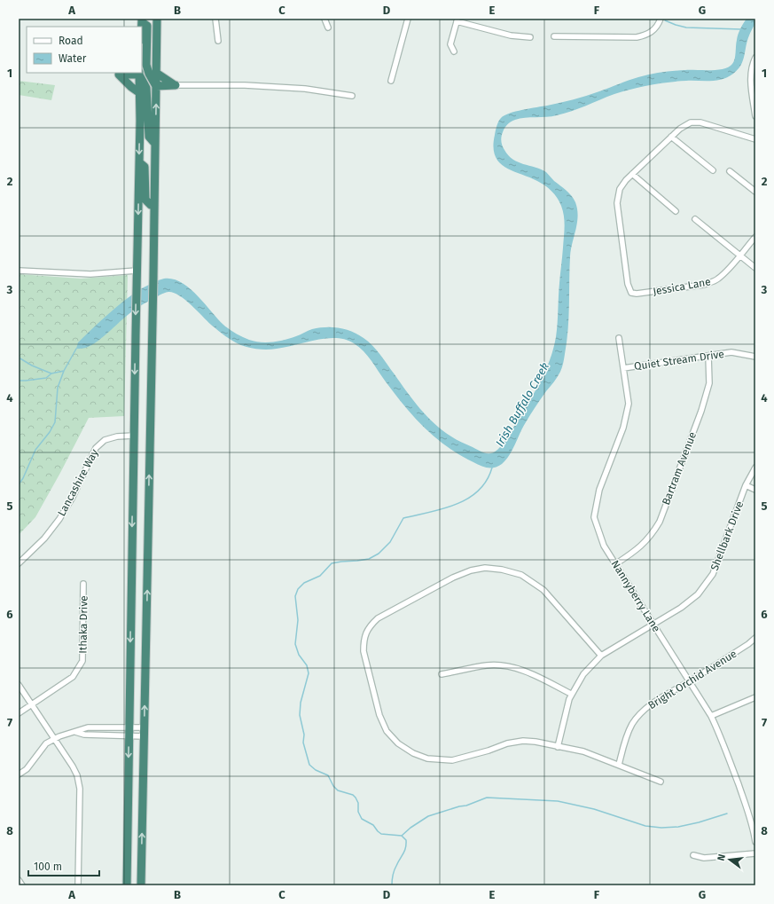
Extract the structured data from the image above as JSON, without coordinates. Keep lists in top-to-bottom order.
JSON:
{
  "streets": {
    "street": [
      "Jessica Lane",
      "Quiet Stream Drive",
      "Bartram Avenue",
      "Lancashire Way",
      "Shellbark Drive",
      "Nannyberry Lane",
      "Ithaka Drive",
      "Bright Orchid Avenue"
    ]
  },
  "crossings": [
    ["Quiet Stream Drive", "Bartram Avenue"],
    ["Quiet Stream Drive", "Nannyberry Lane"],
    ["Bartram Avenue", "Nannyberry Lane"],
    ["Shellbark Drive", "Nannyberry Lane"],
    ["Nannyberry Lane", "Bright Orchid Avenue"]
  ],
  "water": ["Irish Buffalo Creek"],
  "legend": ["Road", "Water"],
  "scale_bar": "100 m",
  "north": "left",
  "grid": {
    "columns": [
      "A",
      "B",
      "C",
      "D",
      "E",
      "F",
      "G"
    ],
    "rows": [
      "1",
      "2",
      "3",
      "4",
      "5",
      "6",
      "7",
      "8"
    ]
  }
}
